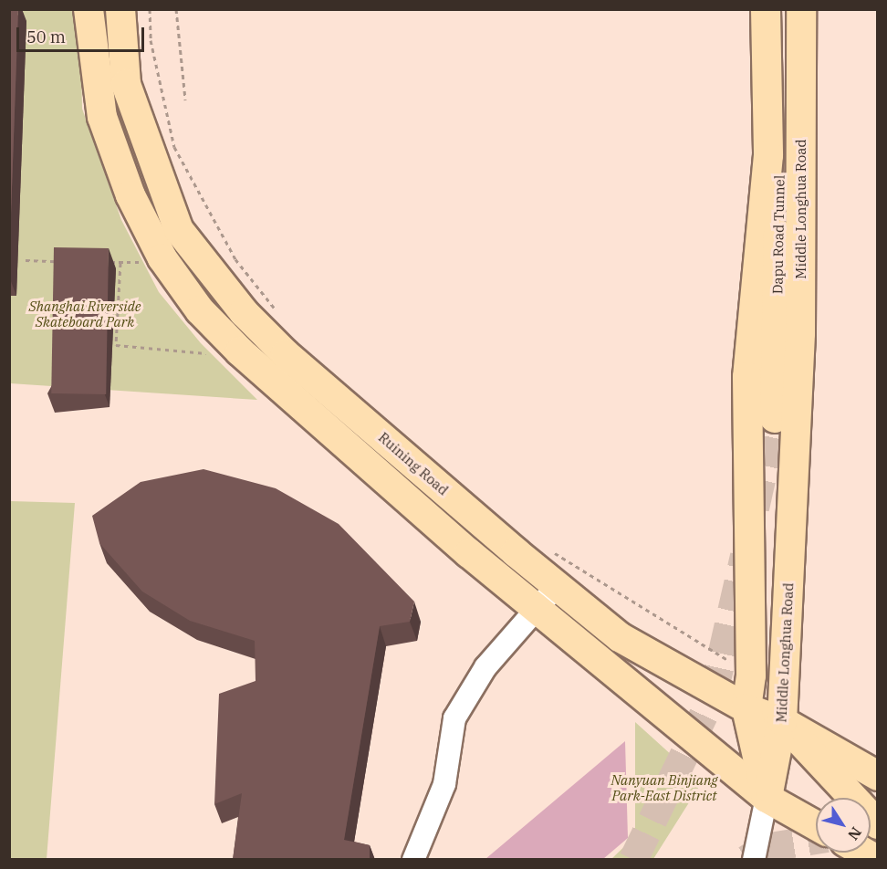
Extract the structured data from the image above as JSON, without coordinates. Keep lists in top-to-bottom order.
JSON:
{
  "streets": {
    "main road": ["Middle Longhua Road", "Dapu Road Tunnel", "Ruining Road"]
  },
  "crossings": [
    ["Middle Longhua Road", "Ruining Road"]
  ],
  "parks": ["Shanghai Riverside Skateboard Park", "Nanyuan Binjiang Park-East District"],
  "scale_bar": "50 m",
  "north": "bottom right"
}
